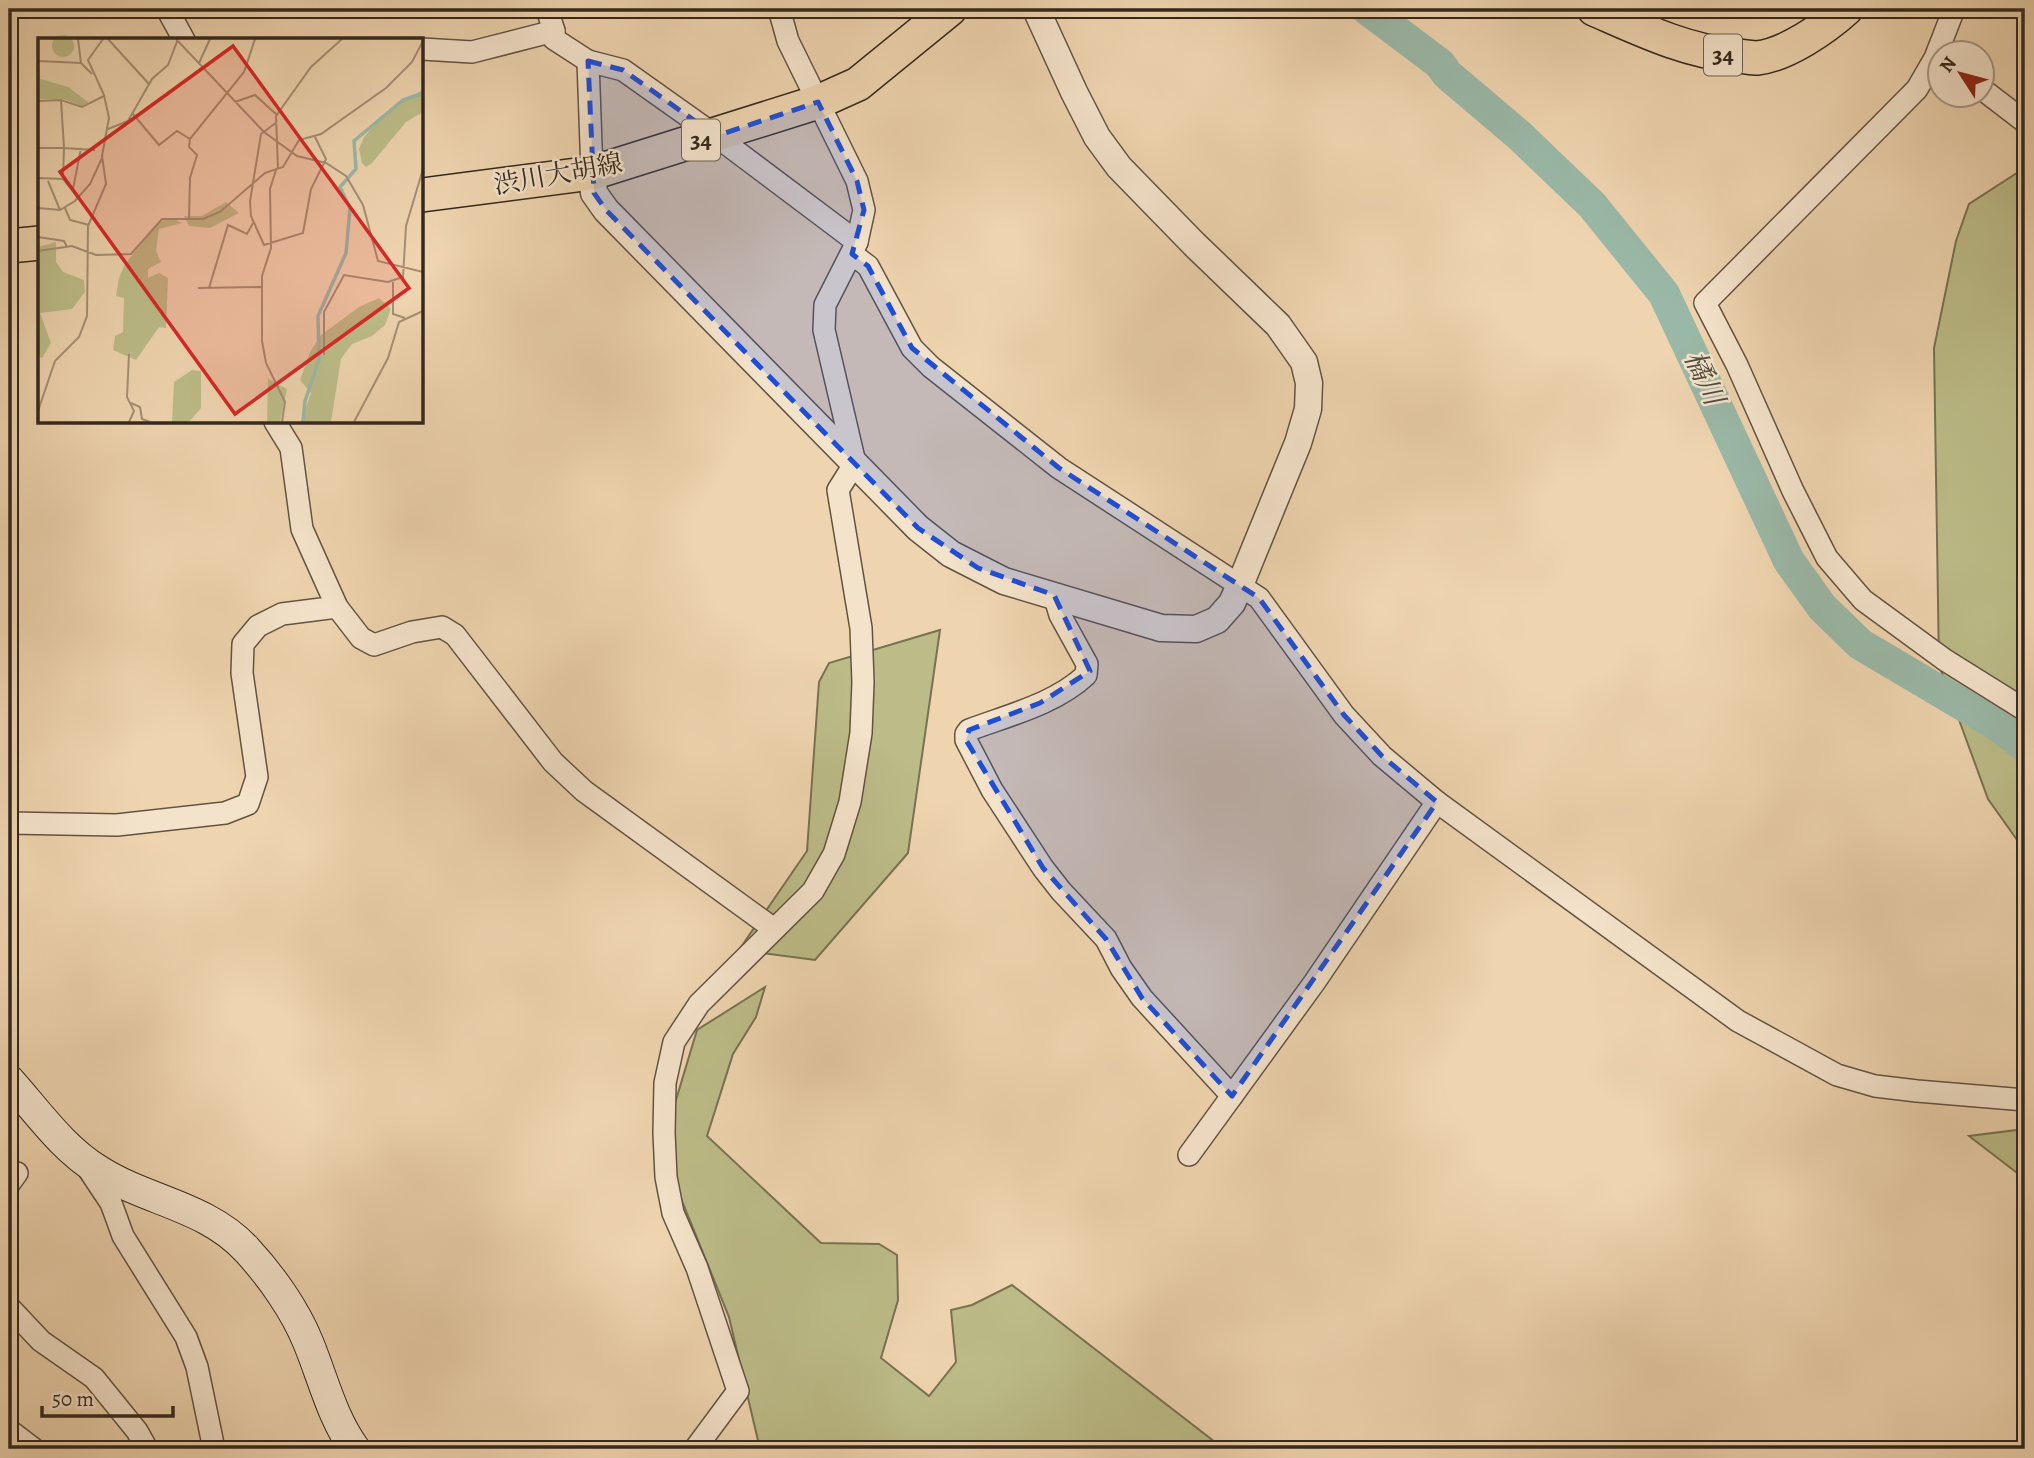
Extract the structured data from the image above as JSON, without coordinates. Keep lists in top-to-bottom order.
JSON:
{
  "streets": {
    "main road": ["34", "渋川大胡線"]
  },
  "water": ["橘川"],
  "scale_bar": "50 m",
  "north": "top left"
}
